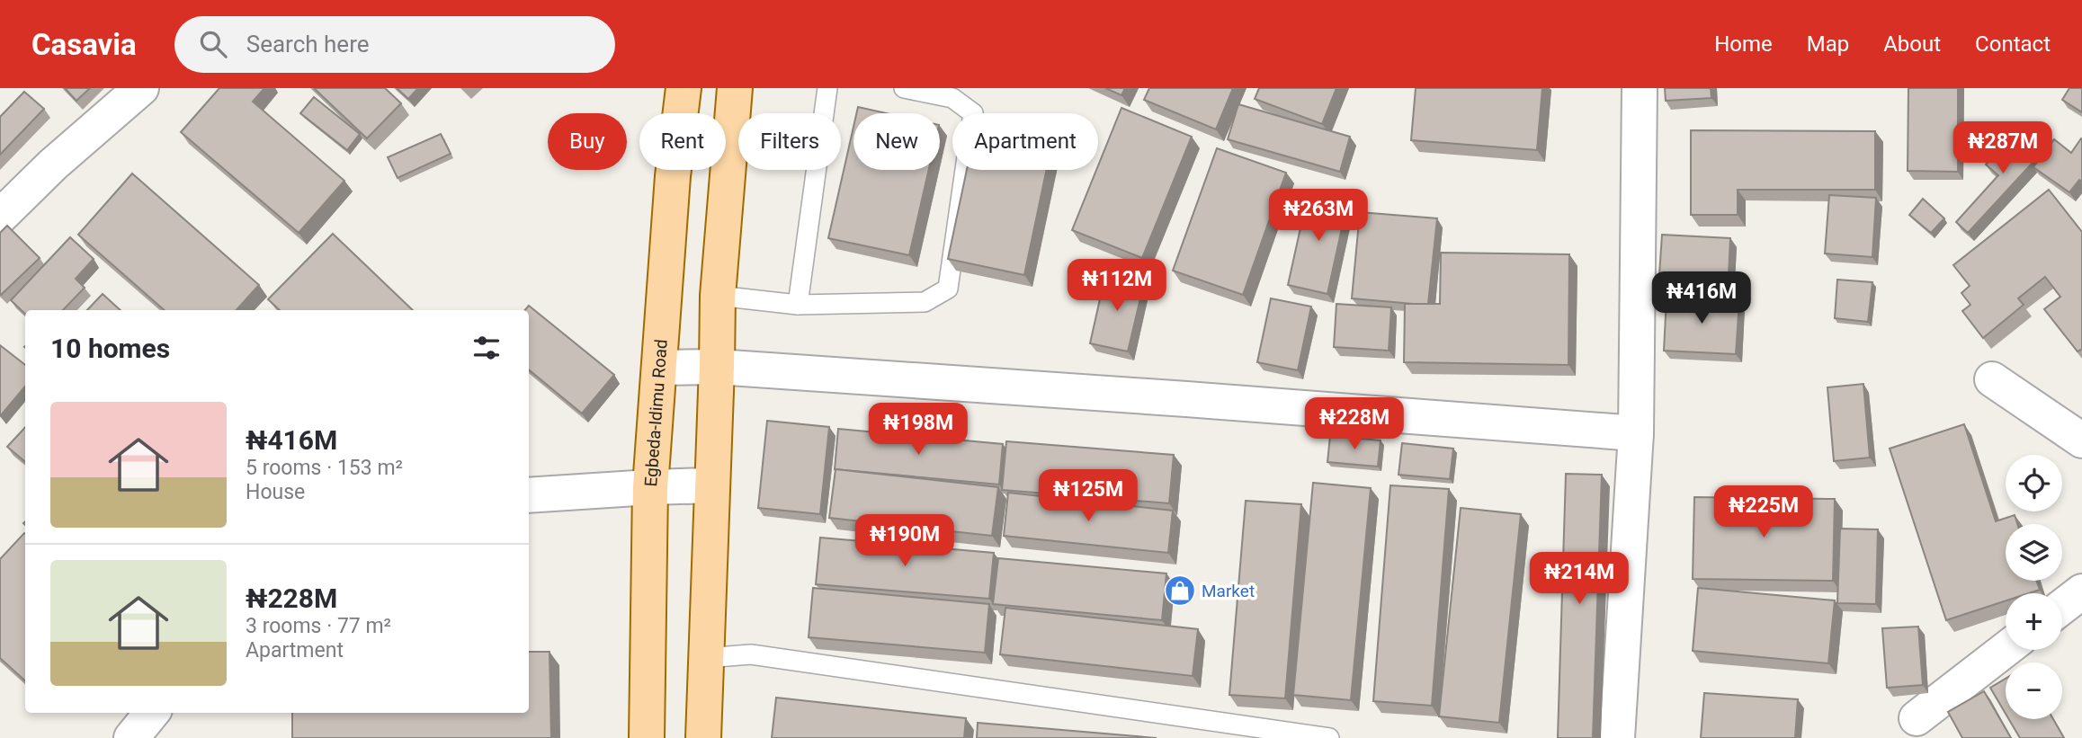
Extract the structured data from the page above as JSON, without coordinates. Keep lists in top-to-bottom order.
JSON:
{
  "streets": {
    "main road": ["Egbeda-Idimu Road"]
  },
  "places": {
    "shop": ["Market"]
  },
  "page": {
    "header": "Casavia",
    "search": "Search here",
    "nav": [
      "Home",
      "Map",
      "About",
      "Contact"
    ],
    "chip": [
      "Buy",
      "Rent",
      "Filters",
      "New",
      "Apartment"
    ],
    "price": [
      "₦287M",
      "₦263M",
      "₦112M",
      "₦416M",
      "₦228M",
      "₦198M",
      "₦125M",
      "₦225M",
      "₦190M",
      "₦214M"
    ],
    "heading": "10 homes",
    "list": [
      {
        "name": "₦416M",
        "note": "5 rooms · 153 m² · House"
      },
      {
        "name": "₦228M",
        "note": "3 rooms · 77 m² · Apartment"
      }
    ],
    "map_buttons": ["+", "−"]
  }
}
